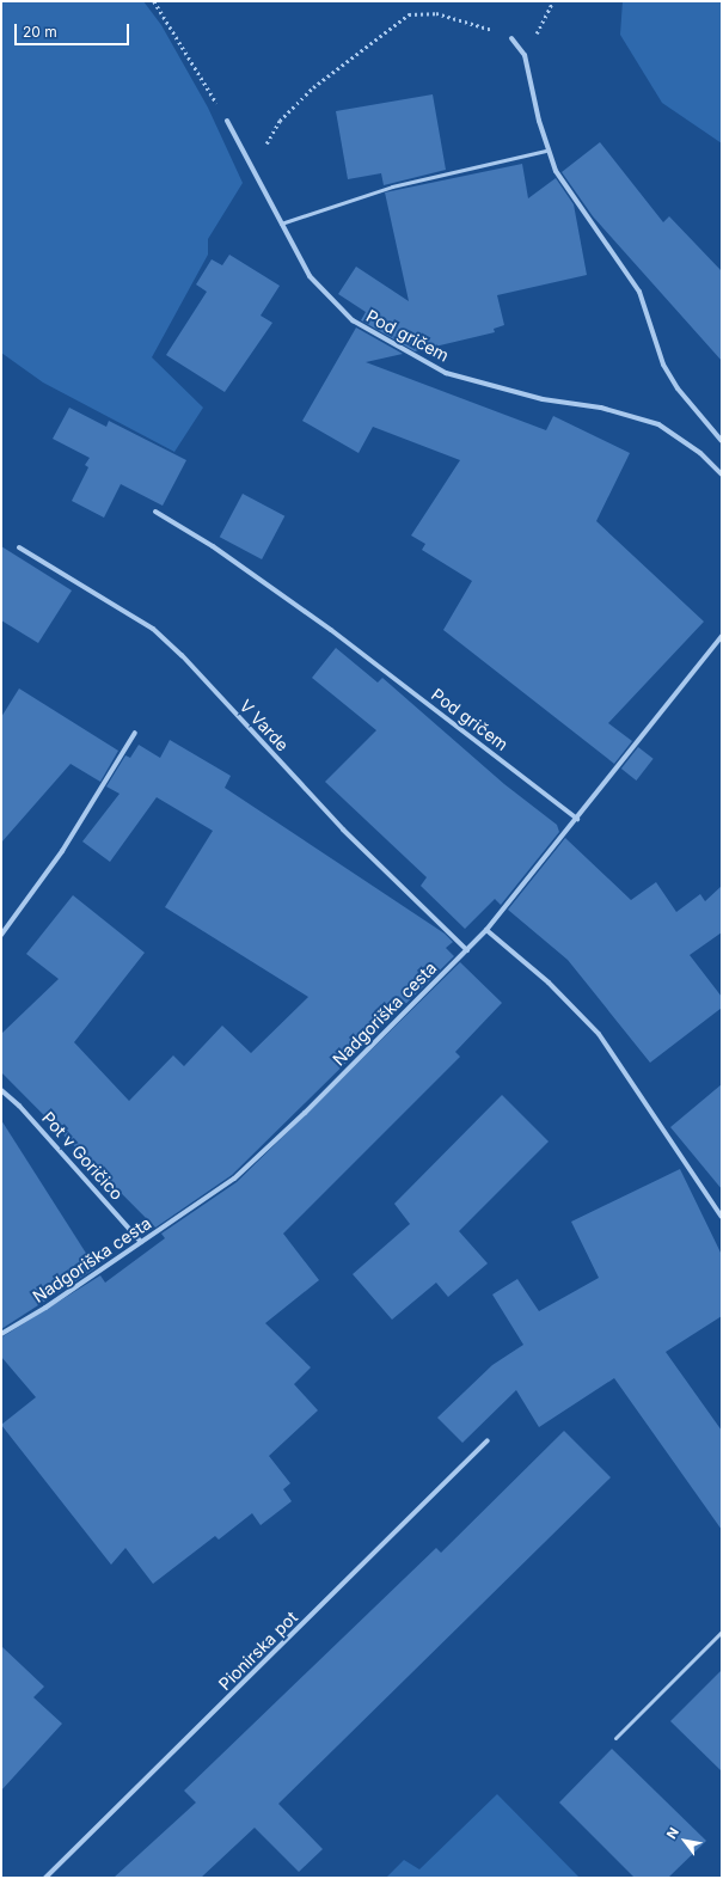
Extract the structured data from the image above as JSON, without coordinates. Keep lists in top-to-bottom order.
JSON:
{
  "streets": {
    "street": [
      "Pod gričem",
      "V Varde",
      "Nadgoriška cesta",
      "Pot v Goričico",
      "Pionirska pot"
    ]
  },
  "crossings": [
    ["V Varde", "Nadgoriška cesta"],
    ["Nadgoriška cesta", "Pot v Goričico"]
  ],
  "scale_bar": "20 m",
  "north": "top left"
}
